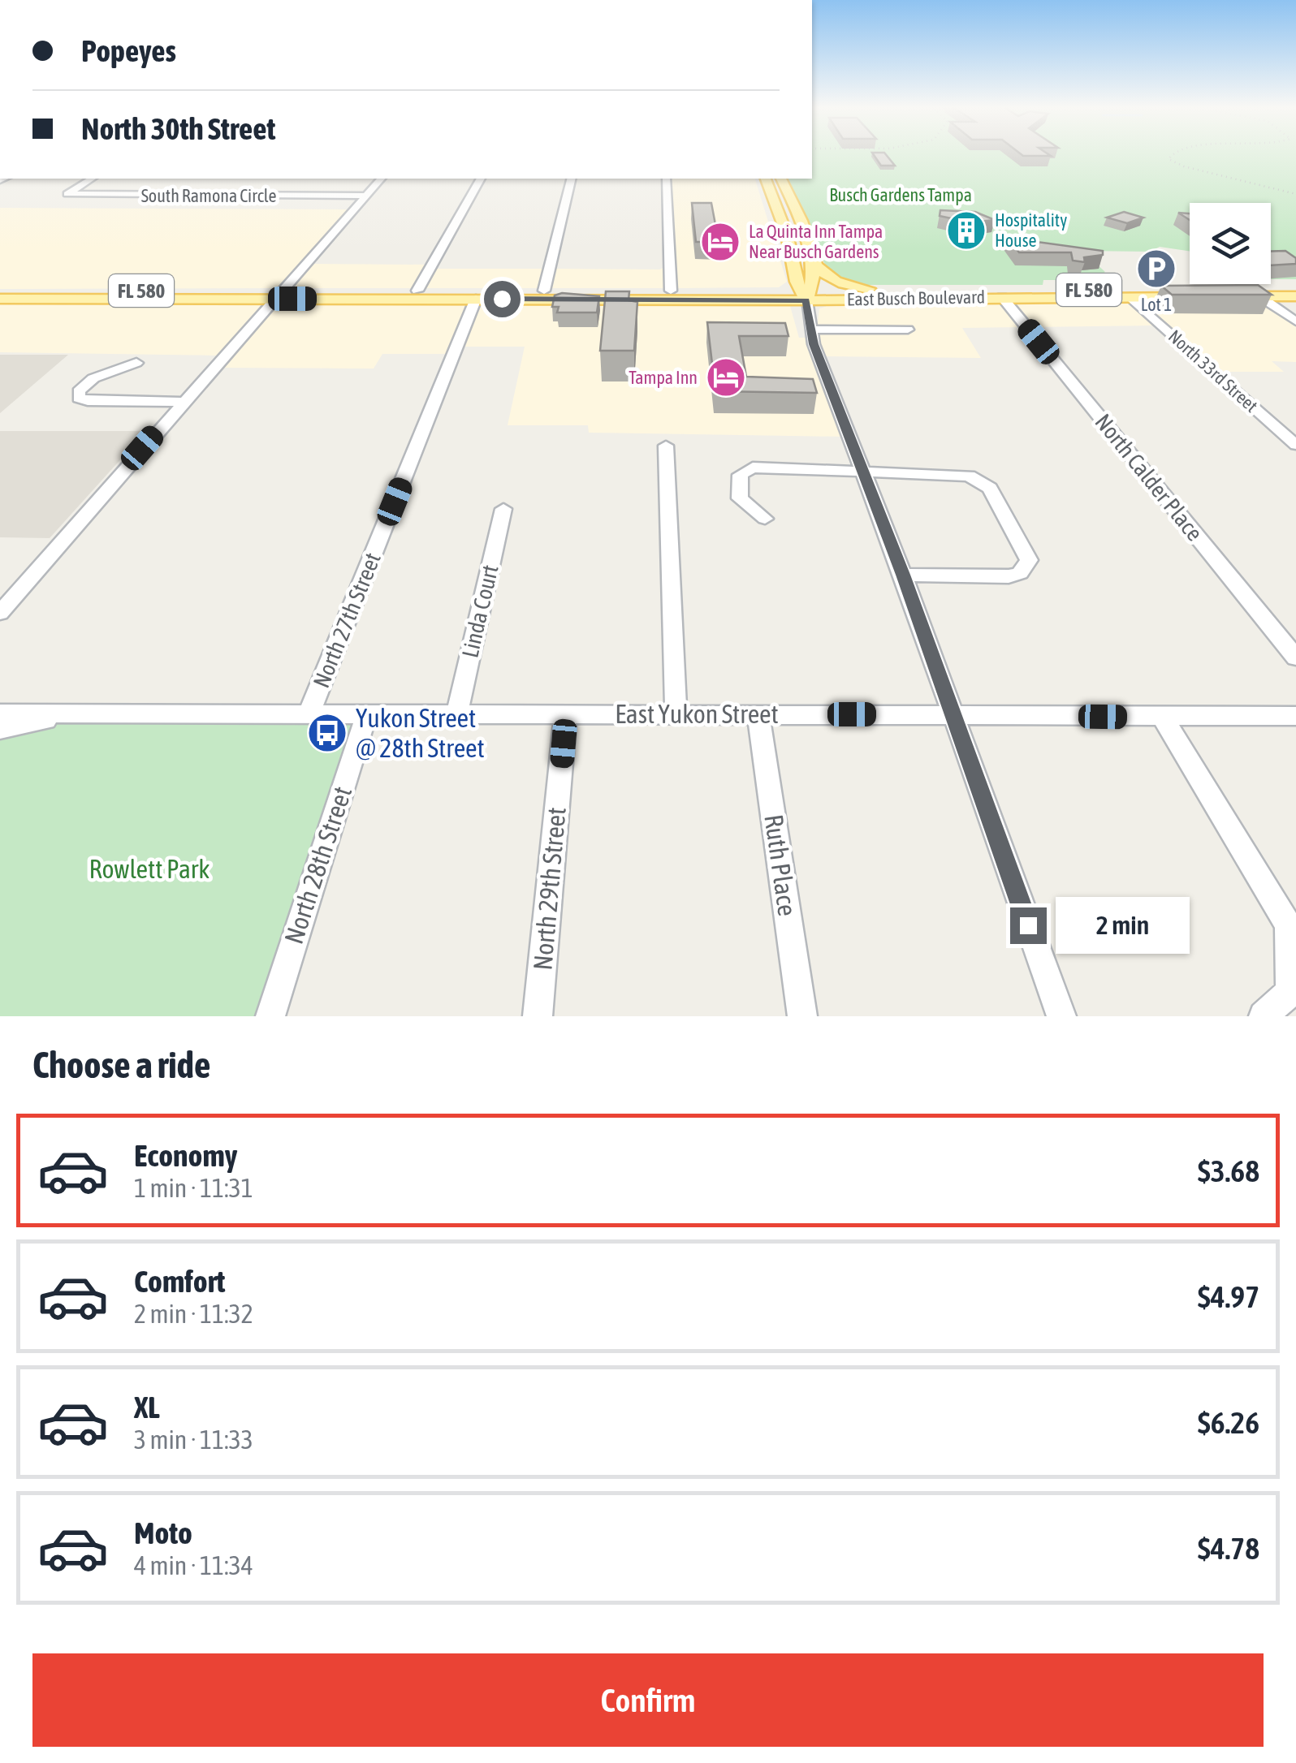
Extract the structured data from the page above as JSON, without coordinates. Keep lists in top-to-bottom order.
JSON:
{
  "streets": {
    "main road": ["FL 580", "East Busch Boulevard"],
    "street": [
      "South Ramona Circle",
      "North 33rd Street",
      "North Calder Place",
      "Linda Court",
      "North 27th Street",
      "East Yukon Street",
      "North 28th Street",
      "Ruth Place",
      "North 29th Street"
    ]
  },
  "crossings": [
    ["East Busch Boulevard", "North 33rd Street"],
    ["East Busch Boulevard", "North Calder Place"],
    ["East Busch Boulevard", "North 27th Street"],
    ["Linda Court", "East Yukon Street"],
    ["North 27th Street", "East Yukon Street"],
    ["East Yukon Street", "North 28th Street"],
    ["East Yukon Street", "Ruth Place"],
    ["East Yukon Street", "North 29th Street"]
  ],
  "parks": ["Busch Gardens Tampa", "Rowlett Park"],
  "places": {
    "building": ["Hospitality House"],
    "hotel": ["La Quinta Inn Tampa Near Busch Gardens", "Tampa Inn"],
    "parking": ["Lot 1"],
    "bus stop": ["Yukon Street @ 28th Street"]
  },
  "page": {
    "banner": ["Popeyes", "North 30th Street"],
    "bubble": "2 min",
    "heading": "Choose a ride",
    "list": [
      {
        "name": "Economy",
        "note": "1 min · 11:31",
        "value": "$3.68"
      },
      {
        "name": "Comfort",
        "note": "2 min · 11:32",
        "value": "$4.97"
      },
      {
        "name": "XL",
        "note": "3 min · 11:33",
        "value": "$6.26"
      },
      {
        "name": "Moto",
        "note": "4 min · 11:34",
        "value": "$4.78"
      }
    ],
    "buttons": "Confirm"
  }
}
